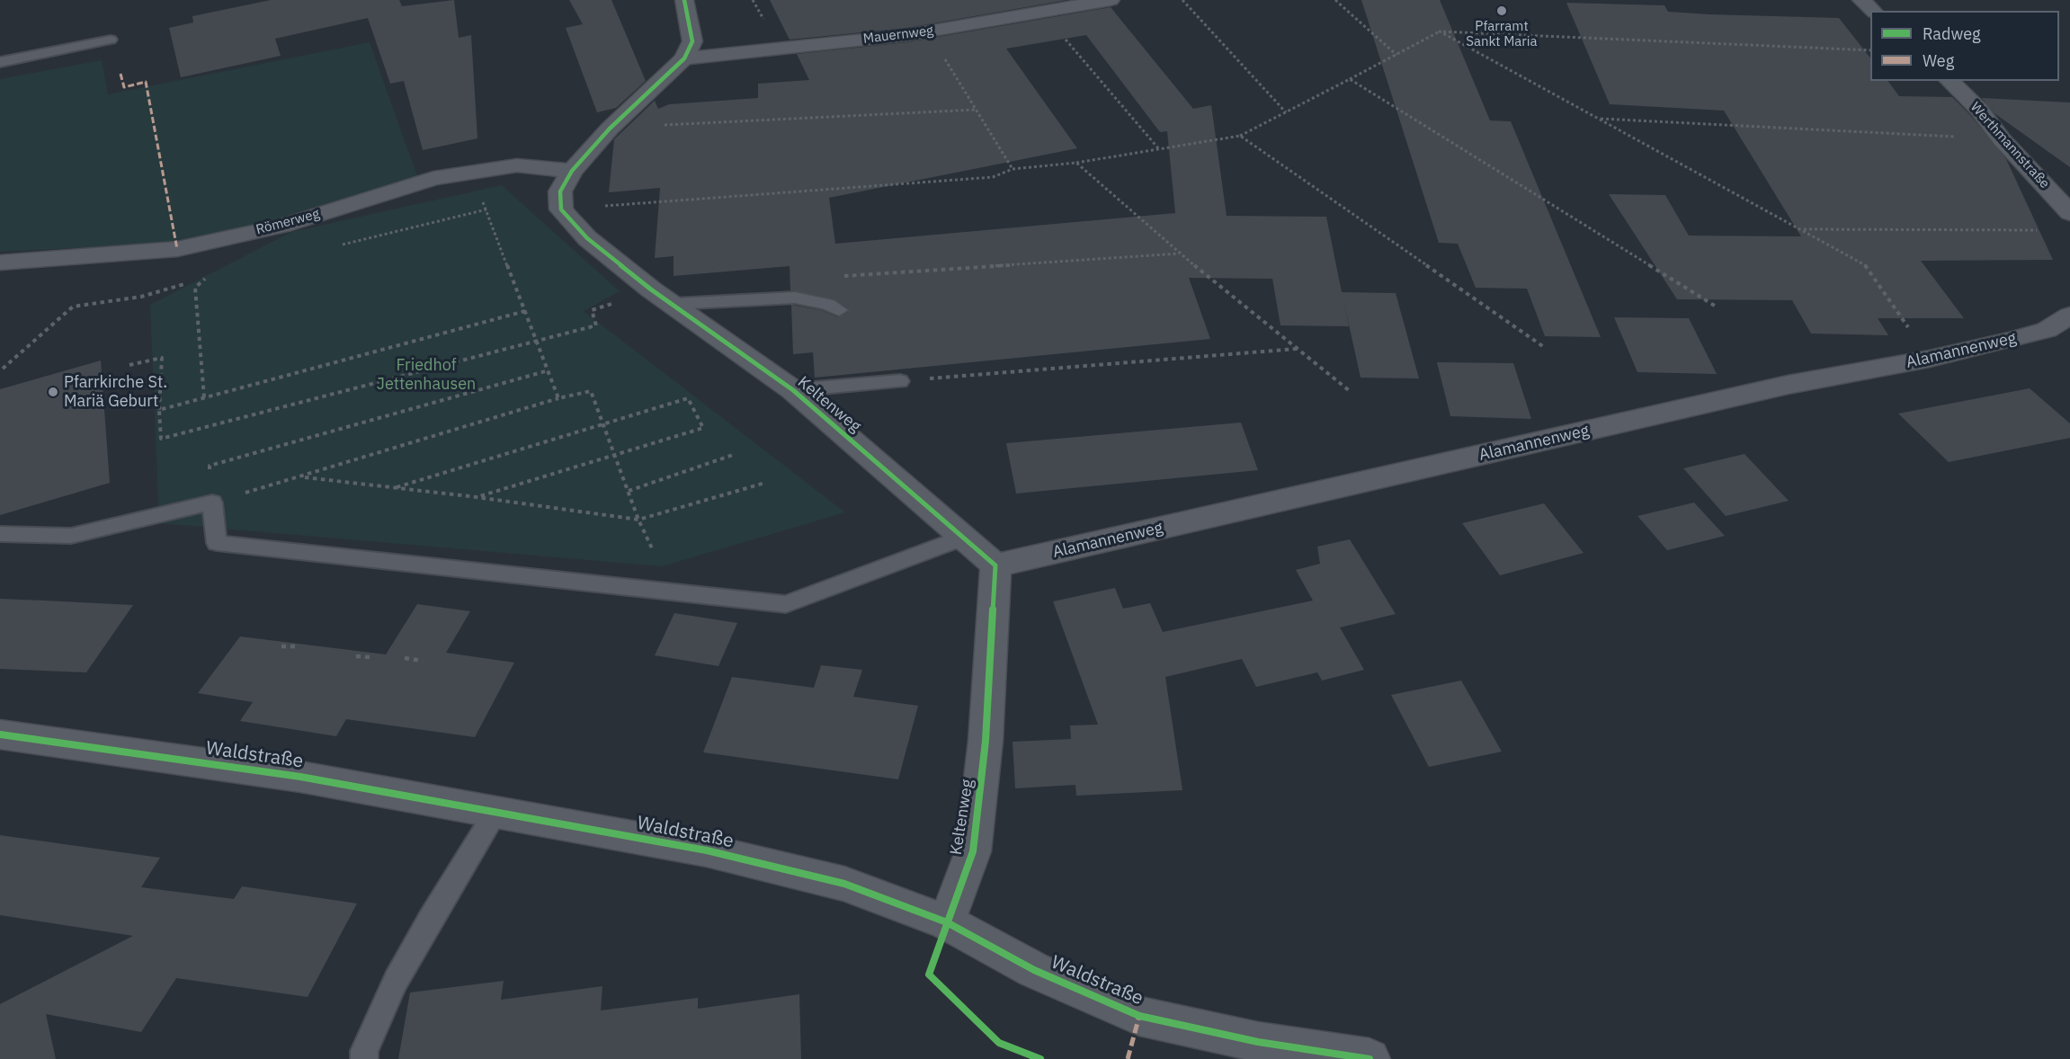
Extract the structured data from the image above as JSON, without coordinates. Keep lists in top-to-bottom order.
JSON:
{
  "streets": {
    "street": [
      "Mauernweg",
      "Werthmannstraße",
      "Römerweg",
      "Alamannenweg",
      "Keltenweg",
      "Waldstraße"
    ]
  },
  "crossings": [
    ["Mauernweg", "Keltenweg"],
    ["Römerweg", "Keltenweg"],
    ["Alamannenweg", "Keltenweg"],
    ["Keltenweg", "Waldstraße"]
  ],
  "parks": ["Friedhof Jettenhausen"],
  "places": ["Pfarramt Sankt Maria", "Pfarrkirche St. Mariä Geburt"],
  "legend": ["Radweg", "Weg"]
}
